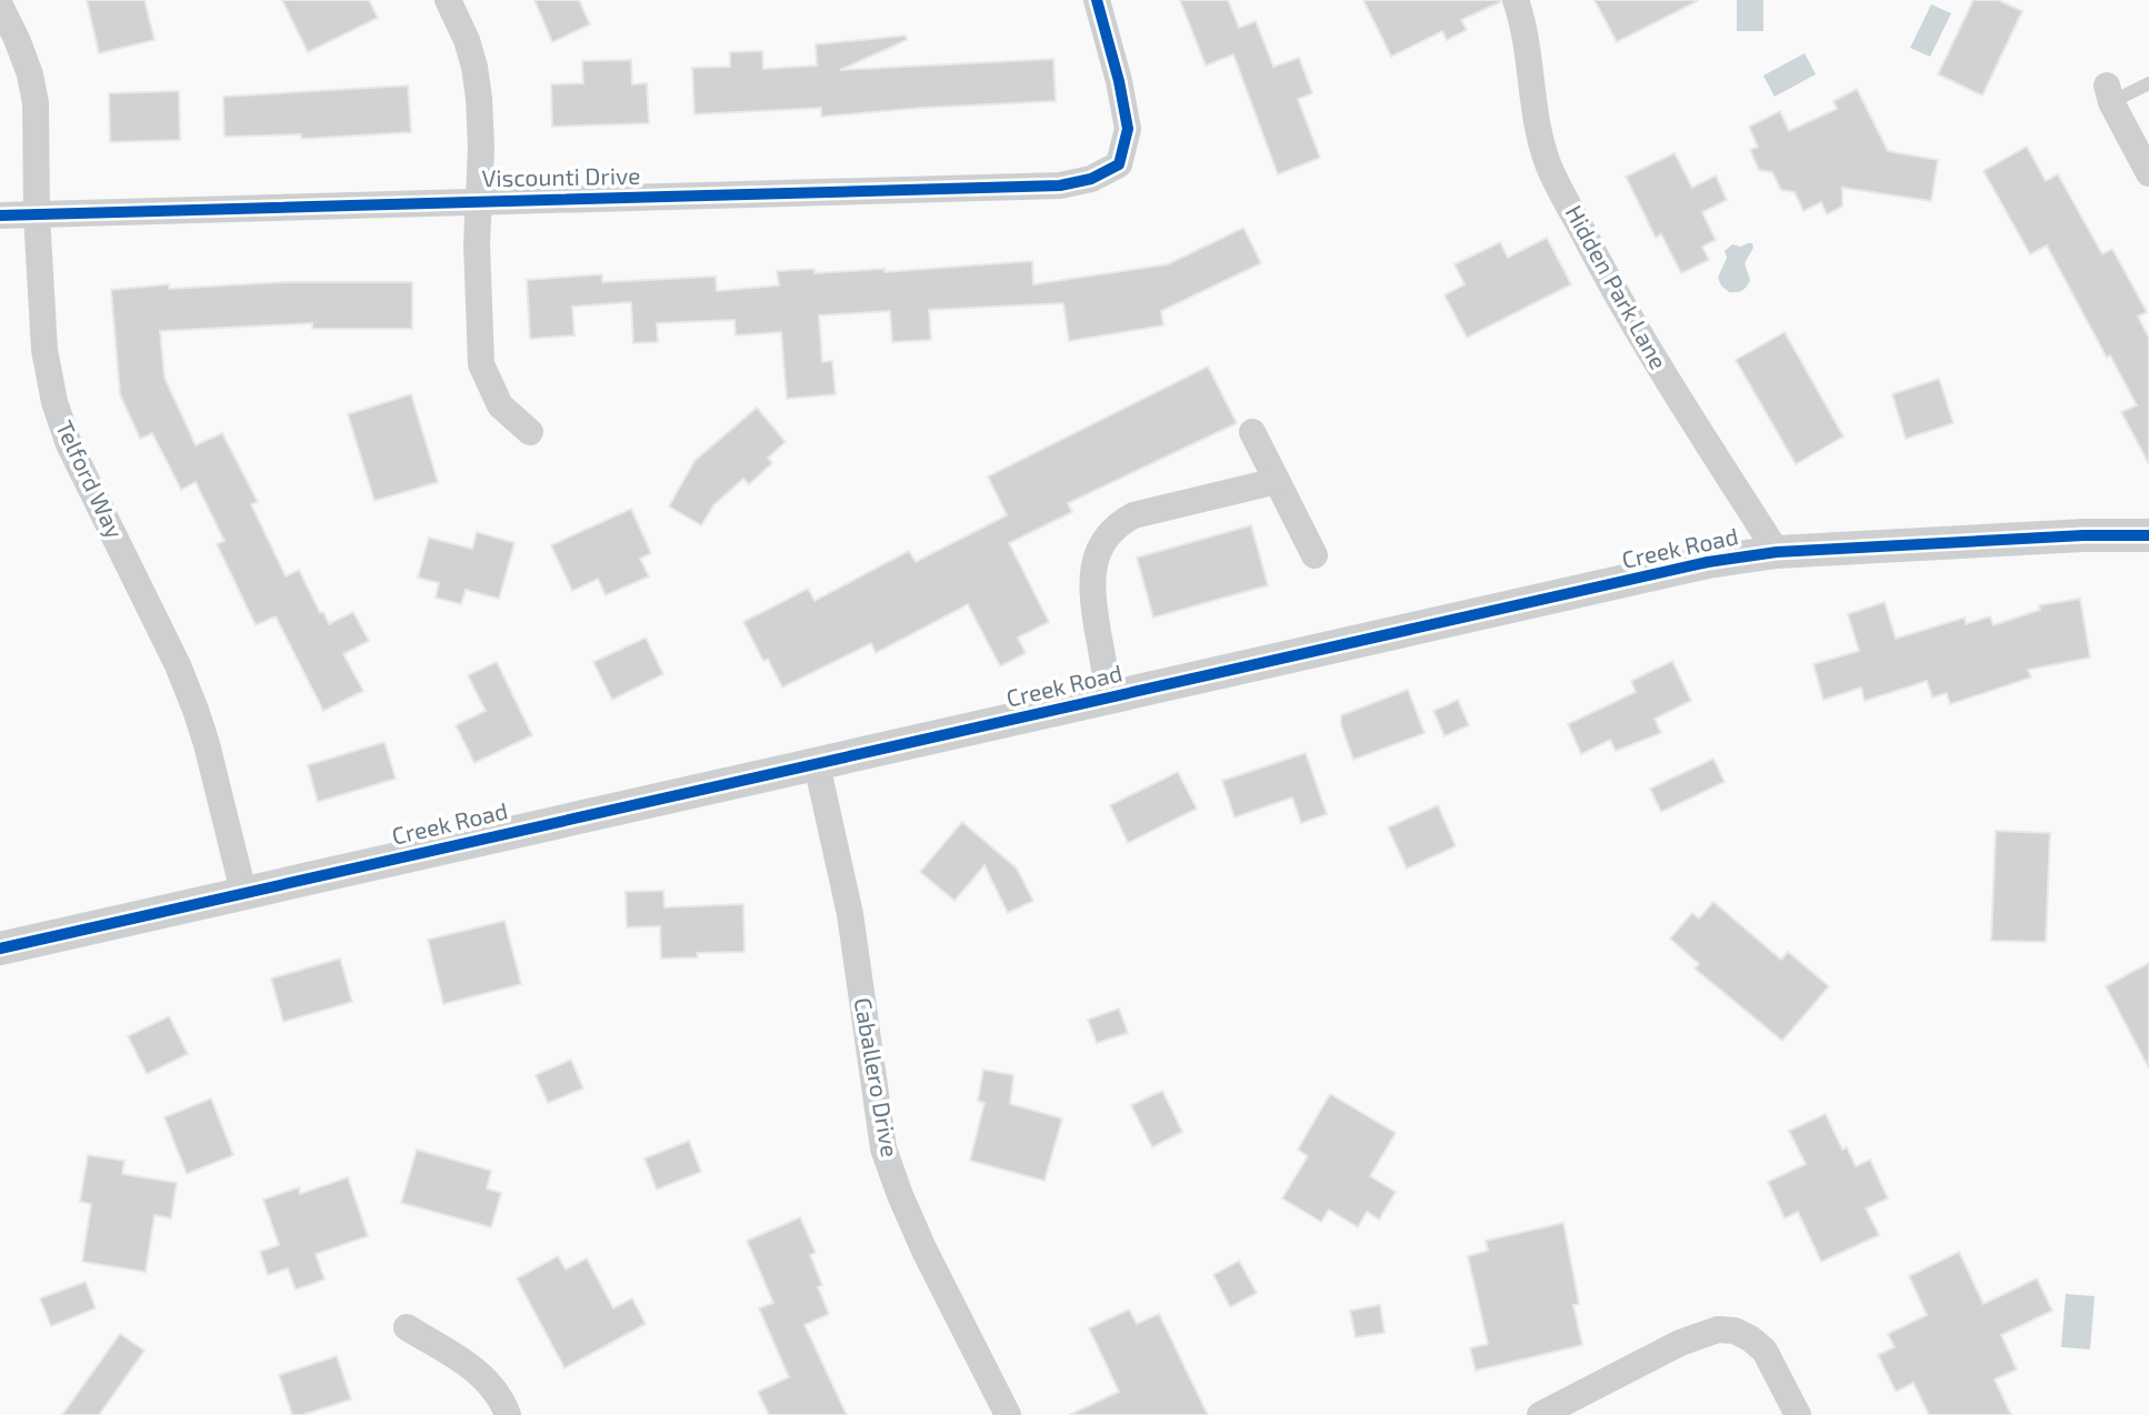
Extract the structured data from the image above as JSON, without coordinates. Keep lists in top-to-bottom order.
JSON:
{
  "streets": {
    "street": [
      "Viscounti Drive",
      "Hidden Park Lane",
      "Telford Way",
      "Creek Road",
      "Caballero Drive"
    ]
  },
  "crossings": [
    ["Viscounti Drive", "Telford Way"],
    ["Hidden Park Lane", "Creek Road"],
    ["Telford Way", "Creek Road"],
    ["Creek Road", "Caballero Drive"]
  ]
}
